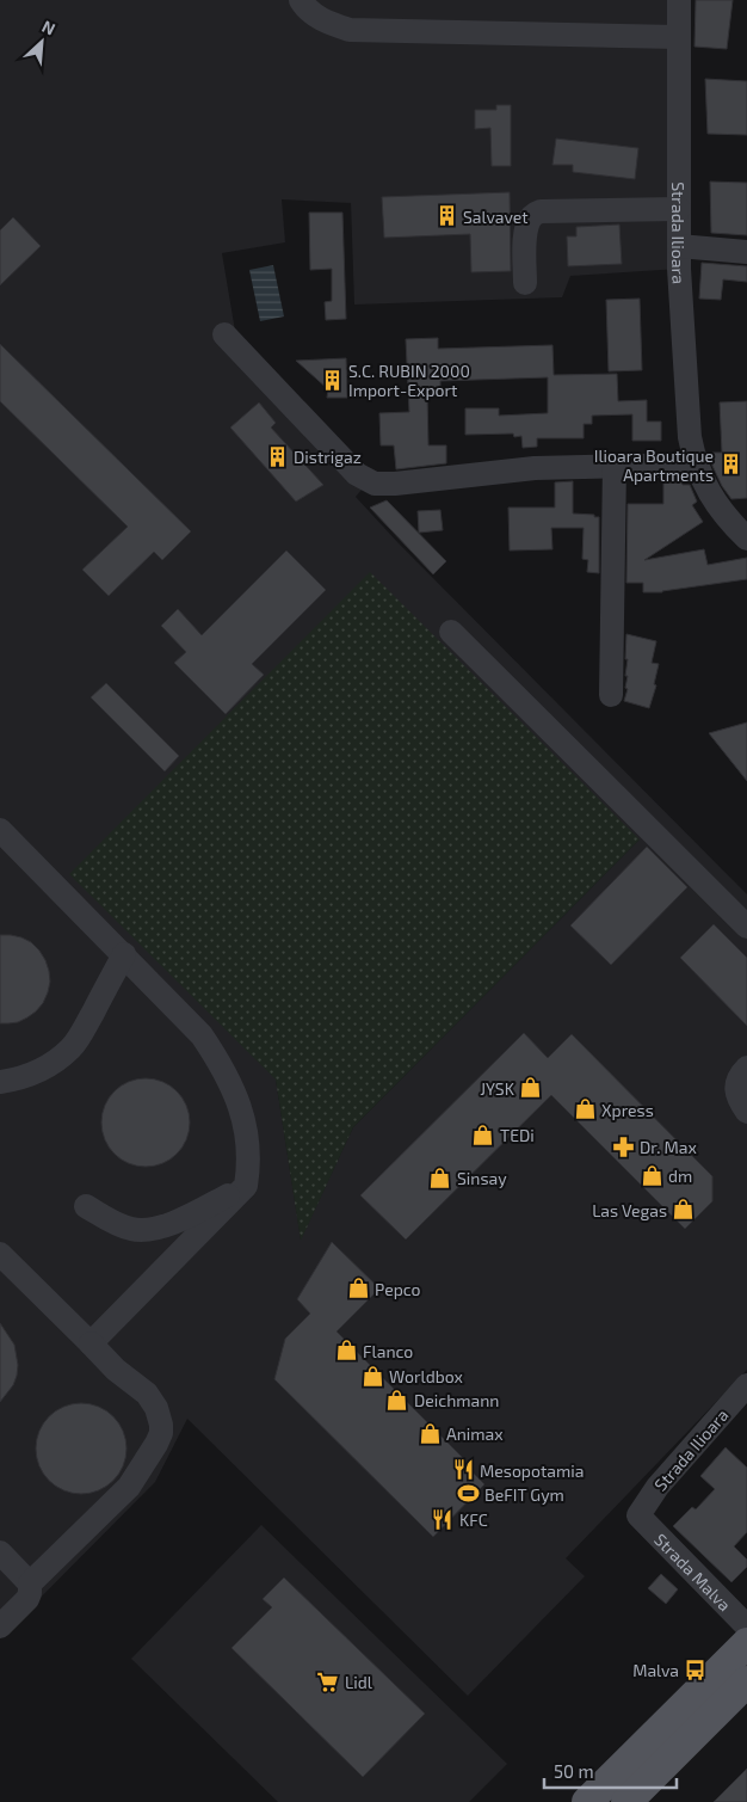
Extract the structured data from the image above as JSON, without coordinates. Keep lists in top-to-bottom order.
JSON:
{
  "streets": {
    "street": ["Strada Ilioara", "Strada Malva"]
  },
  "crossings": [
    ["Strada Ilioara", "Strada Malva"]
  ],
  "places": {
    "building": [
      "Salvavet",
      "S.C. RUBIN 2000 Import-Export",
      "Distrigaz",
      "Ilioara Boutique Apartments"
    ],
    "shop": [
      "JYSK",
      "Xpress",
      "TEDi",
      "dm",
      "Sinsay",
      "Las Vegas",
      "Pepco",
      "Flanco",
      "Worldbox",
      "Deichmann",
      "Animax"
    ],
    "pharmacy": ["Dr. Max"],
    "restaurant": ["Mesopotamia", "KFC"],
    "sports": ["BeFIT Gym"],
    "bus stop": ["Malva"],
    "supermarket": ["Lidl"]
  },
  "scale_bar": "50 m",
  "north": "top right"
}
